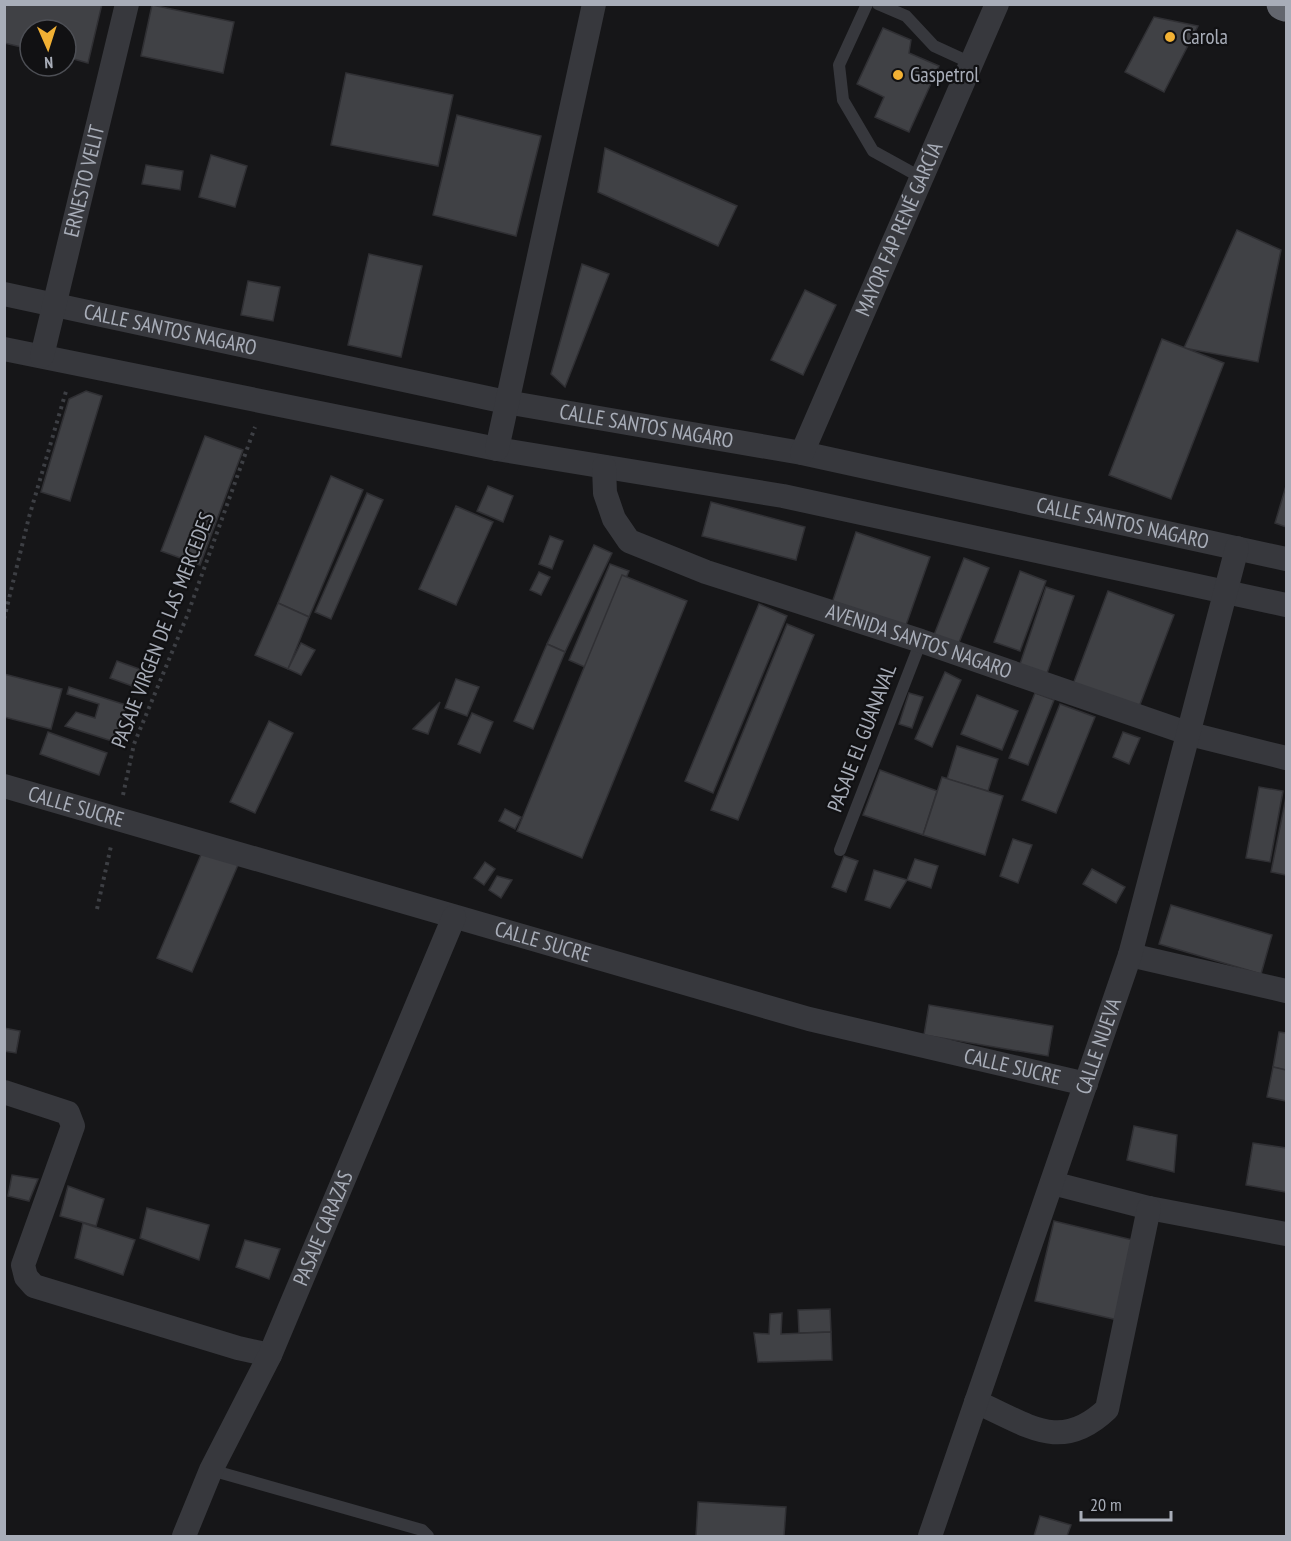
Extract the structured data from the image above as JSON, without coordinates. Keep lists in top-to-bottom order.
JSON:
{
  "streets": {
    "street": [
      "ERNESTO VELIT",
      "MAYOR FAP RENÉ GARCÍA",
      "CALLE SANTOS NAGARO",
      "AVENIDA SANTOS NAGARO",
      "CALLE SUCRE",
      "CALLE NUEVA",
      "PASAJE CARAZAS"
    ],
    "lane": ["PASAJE EL GUANAVAL"],
    "path": ["PASAJE VIRGEN DE LAS MERCEDES"]
  },
  "crossings": [
    ["ERNESTO VELIT", "CALLE SANTOS NAGARO"],
    ["MAYOR FAP RENÉ GARCÍA", "CALLE SANTOS NAGARO"],
    ["CALLE SANTOS NAGARO", "CALLE NUEVA"],
    ["PASAJE VIRGEN DE LAS MERCEDES", "CALLE SUCRE"],
    ["AVENIDA SANTOS NAGARO", "PASAJE EL GUANAVAL"],
    ["AVENIDA SANTOS NAGARO", "CALLE NUEVA"],
    ["CALLE SUCRE", "CALLE NUEVA"],
    ["CALLE SUCRE", "PASAJE CARAZAS"]
  ],
  "places": ["Carola", "Gaspetrol"],
  "scale_bar": "20 m",
  "north": "bottom"
}
